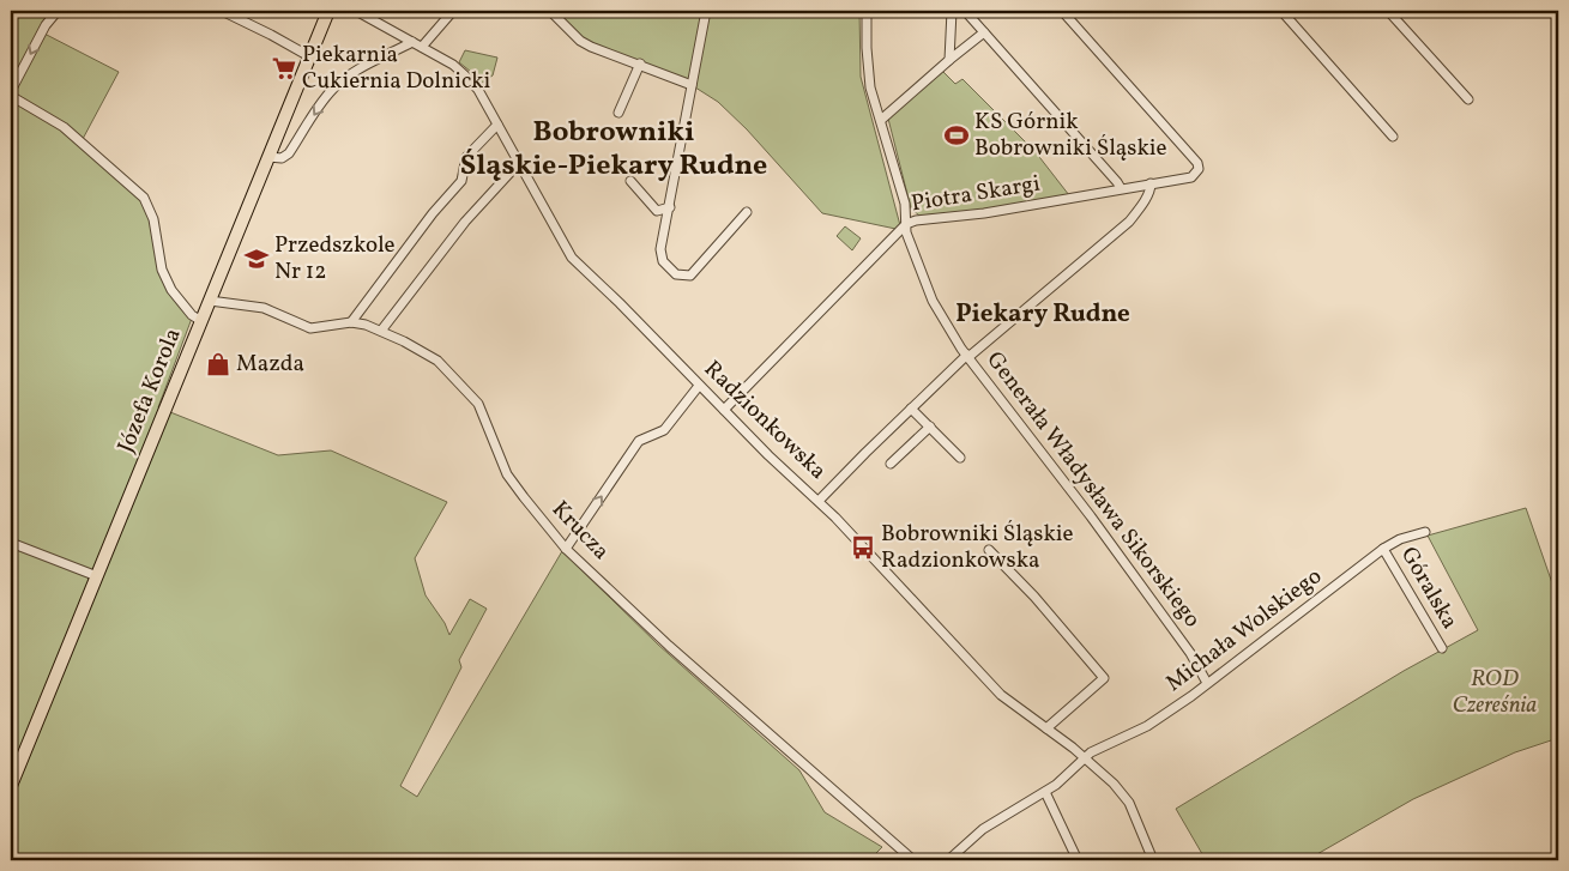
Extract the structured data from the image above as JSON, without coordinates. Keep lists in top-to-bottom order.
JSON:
{
  "streets": {
    "highway": ["Józefa Korola"],
    "street": [
      "Piotra Skargi",
      "Radzionkowska",
      "Generała Władysława Sikorskiego",
      "Krucza",
      "Góralska",
      "Michała Wolskiego"
    ]
  },
  "crossings": [
    ["Piotra Skargi", "Radzionkowska"],
    ["Piotra Skargi", "Generała Władysława Sikorskiego"],
    ["Józefa Korola", "Krucza"],
    ["Radzionkowska", "Michała Wolskiego"],
    ["Generała Władysława Sikorskiego", "Michała Wolskiego"],
    ["Góralska", "Michała Wolskiego"]
  ],
  "districts": ["Bobrowniki Śląskie-Piekary Rudne", "Piekary Rudne"],
  "parks": ["ROD Czereśnia"],
  "places": {
    "supermarket": ["Piekarnia Cukiernia Dolnicki"],
    "sports": ["KS Górnik Bobrowniki Śląskie"],
    "school or university": ["Przedszkole Nr 12"],
    "shop": ["Mazda"],
    "bus stop": ["Bobrowniki Śląskie Radzionkowska"]
  }
}
